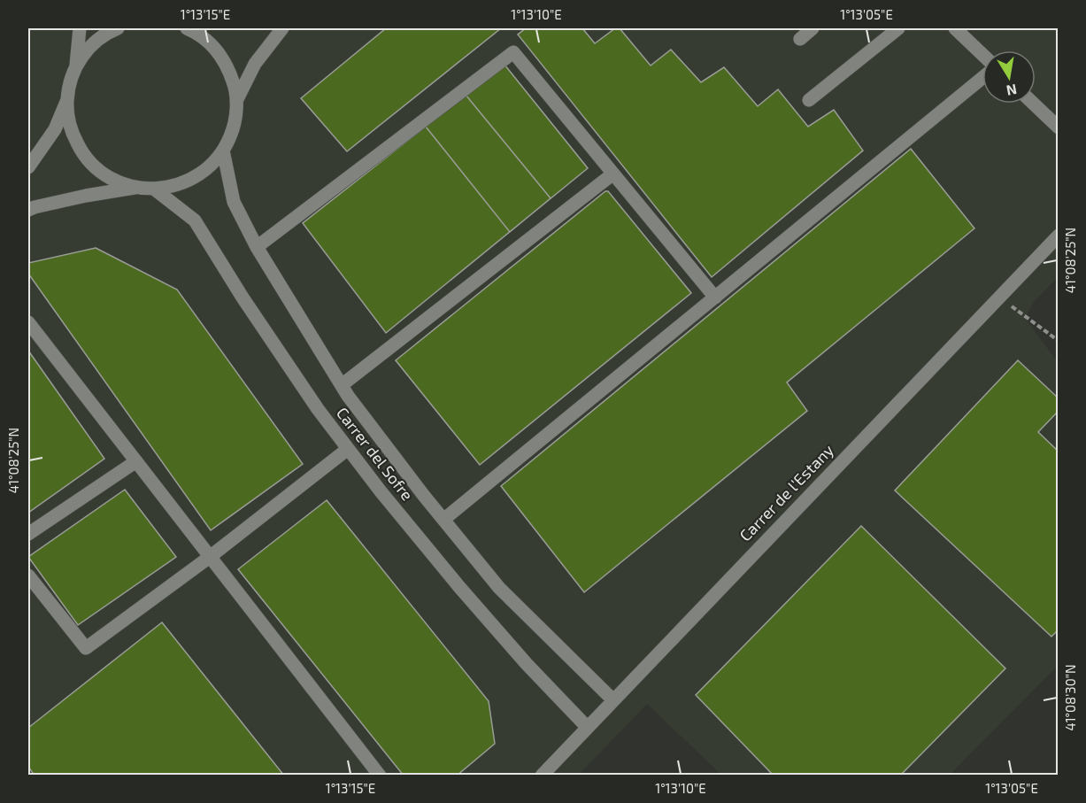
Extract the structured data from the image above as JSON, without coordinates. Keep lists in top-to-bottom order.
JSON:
{
  "streets": {
    "street": ["Carrer del Sofre", "Carrer de l'Estany"]
  },
  "crossings": [
    ["Carrer del Sofre", "Carrer de l'Estany"]
  ],
  "north": "bottom",
  "coordinates": [
    "1°13'15\"E",
    "1°13'10\"E",
    "1°13'05\"E",
    "41°08'25\"N",
    "41°08'30\"N"
  ]
}
